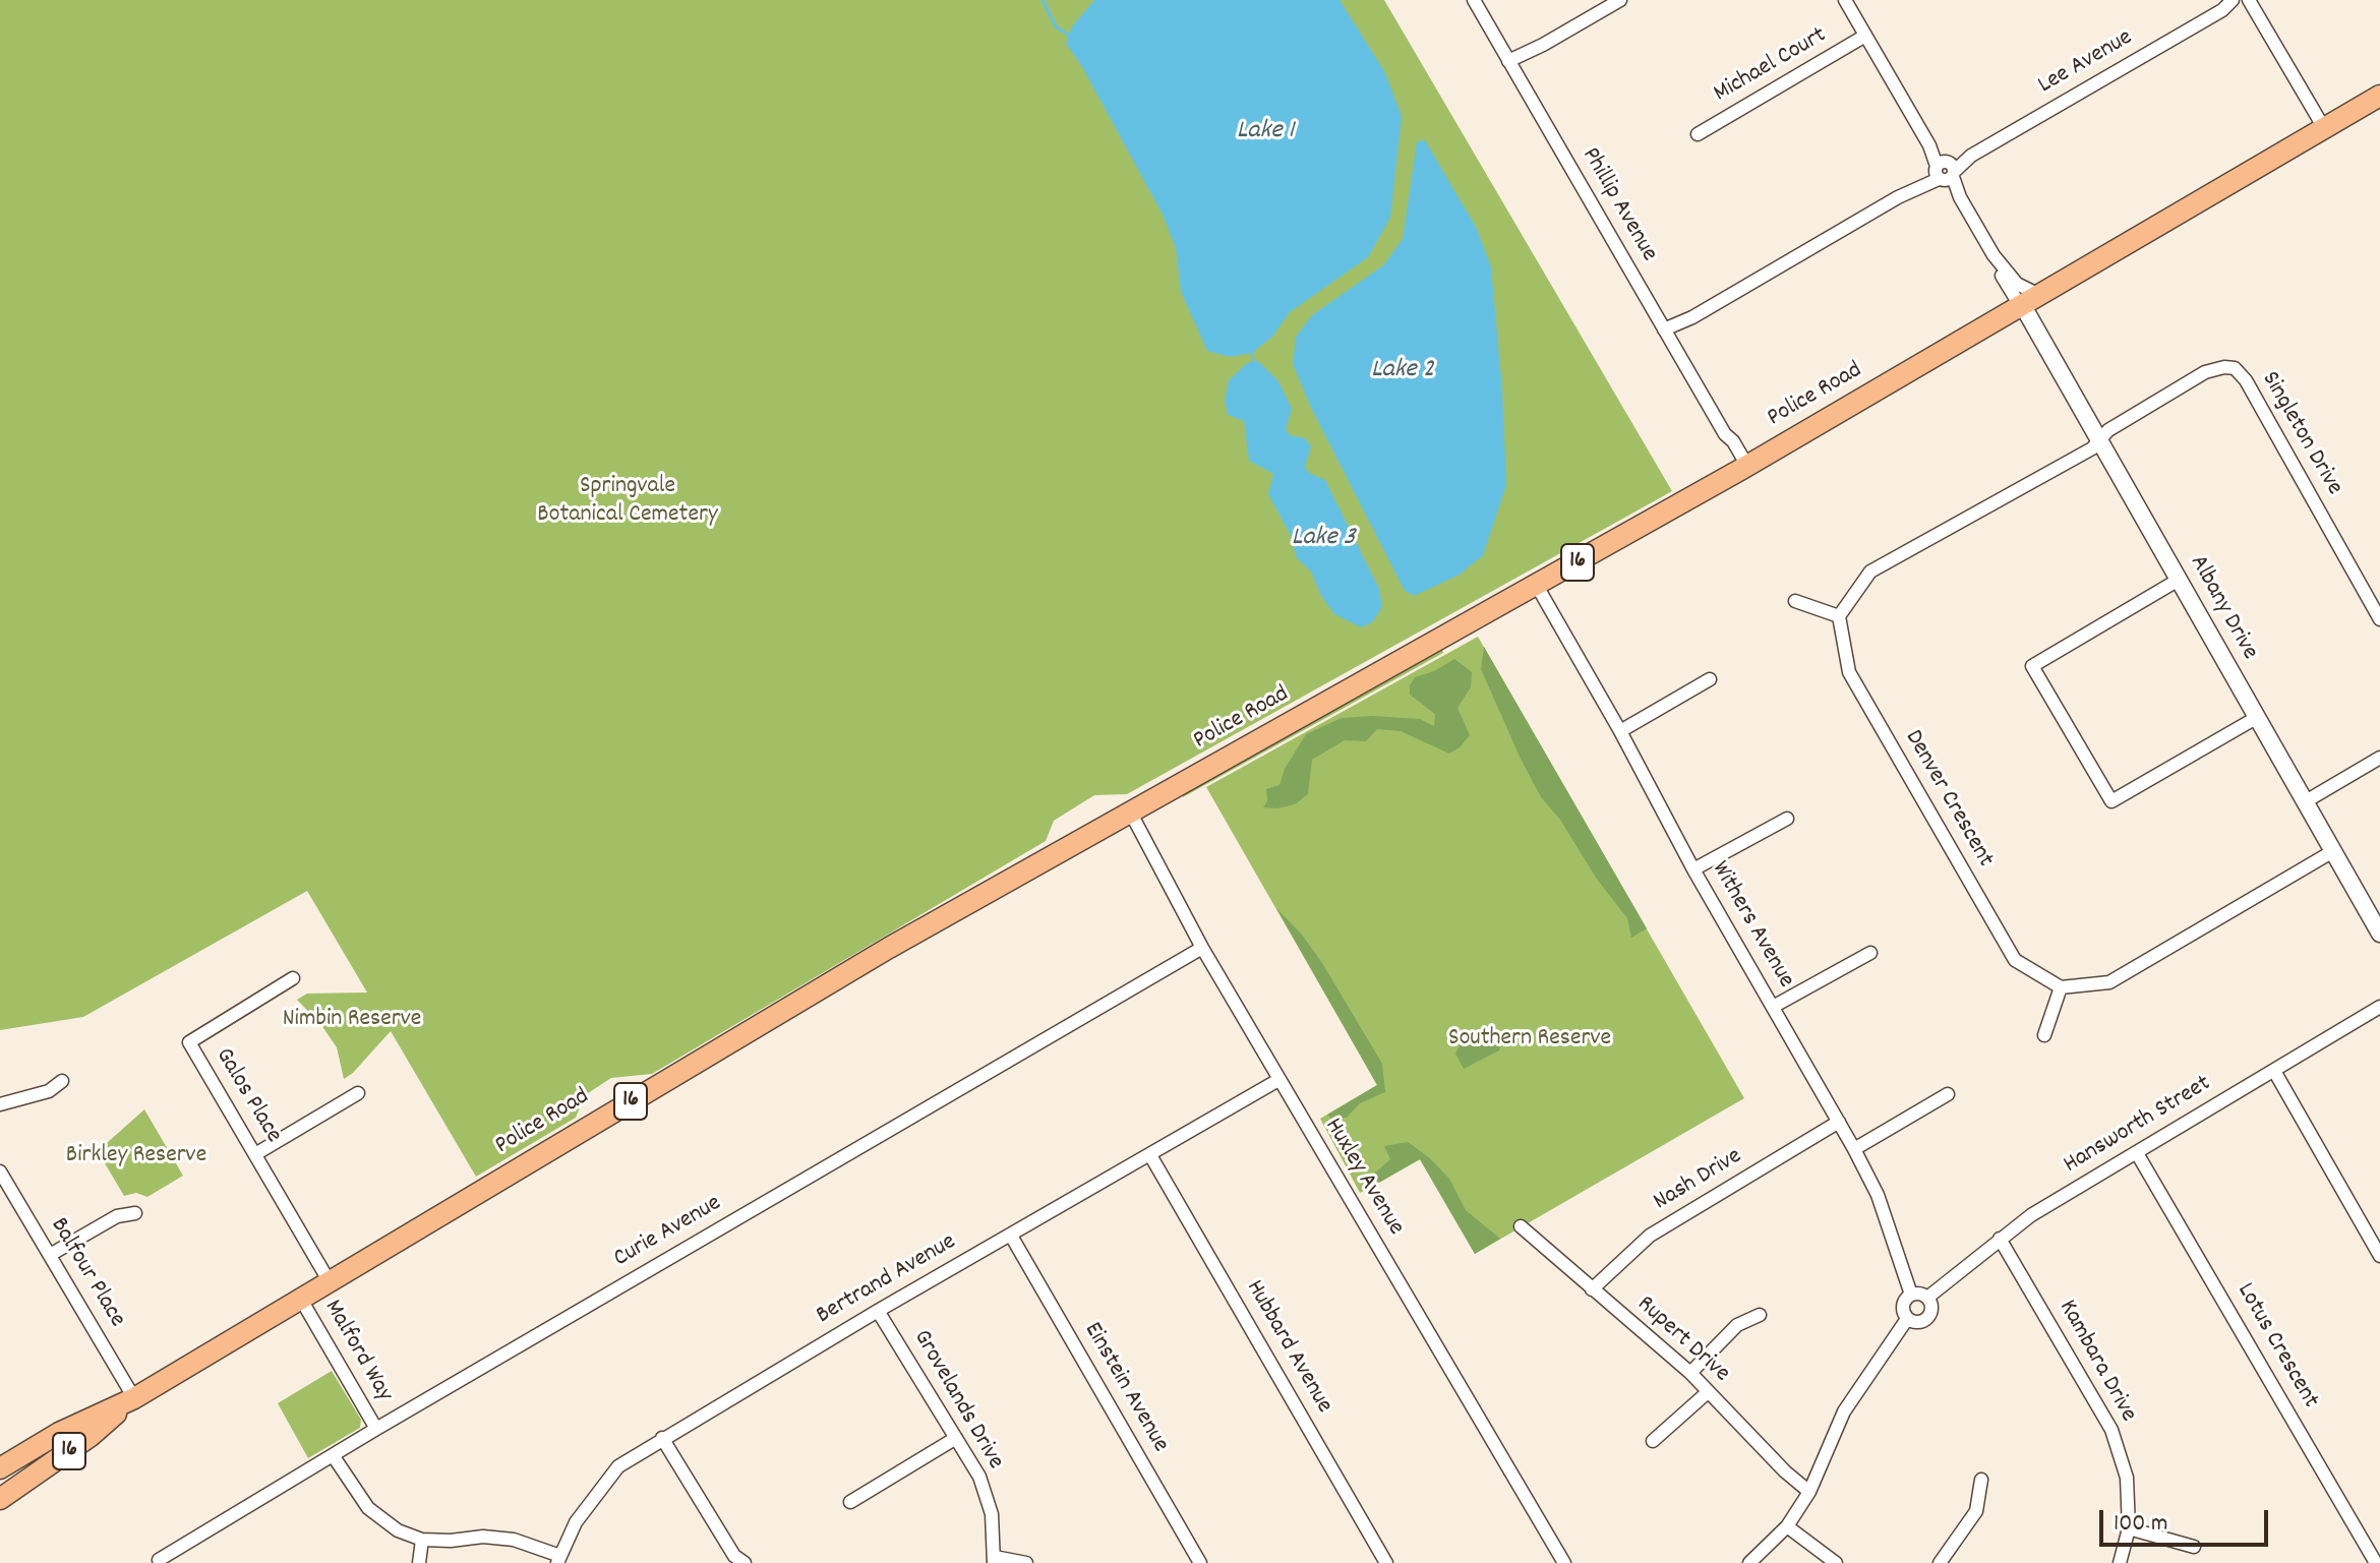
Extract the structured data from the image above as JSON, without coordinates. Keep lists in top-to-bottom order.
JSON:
{
  "streets": {
    "main road": ["Police Road", "16"],
    "street": [
      "Lee Avenue",
      "Michael Court",
      "Phillip Avenue",
      "Singleton Drive",
      "Albany Drive",
      "Denver Crescent",
      "Withers Avenue",
      "Galos Place",
      "Hansworth Street",
      "Huxley Avenue",
      "Nash Drive",
      "Curie Avenue",
      "Balfour Place",
      "Bertrand Avenue",
      "Rupert Drive",
      "Lotus Crescent",
      "Hubbard Avenue",
      "Malford Way",
      "Kambara Drive",
      "Einstein Avenue",
      "Grovelands Drive"
    ]
  },
  "crossings": [
    ["Lee Avenue", "Phillip Avenue"],
    ["Phillip Avenue", "Police Road"],
    ["Police Road", "Albany Drive"],
    ["Police Road", "Withers Avenue"],
    ["Police Road", "Galos Place"],
    ["Police Road", "Huxley Avenue"],
    ["Police Road", "Balfour Place"],
    ["Police Road", "Malford Way"],
    ["Singleton Drive", "Albany Drive"],
    ["Withers Avenue", "Hansworth Street"],
    ["Withers Avenue", "Nash Drive"],
    ["Hansworth Street", "Lotus Crescent"],
    ["Hansworth Street", "Kambara Drive"],
    ["Huxley Avenue", "Curie Avenue"],
    ["Huxley Avenue", "Bertrand Avenue"],
    ["Nash Drive", "Rupert Drive"],
    ["Curie Avenue", "Malford Way"],
    ["Bertrand Avenue", "Hubbard Avenue"],
    ["Bertrand Avenue", "Einstein Avenue"],
    ["Bertrand Avenue", "Grovelands Drive"]
  ],
  "water": ["Lake 1", "Lake 2", "Lake 3"],
  "parks": [
    "Springvale Botanical Cemetery",
    "Nimbin Reserve",
    "Southern Reserve",
    "Birkley Reserve"
  ],
  "scale_bar": "100 m"
}
